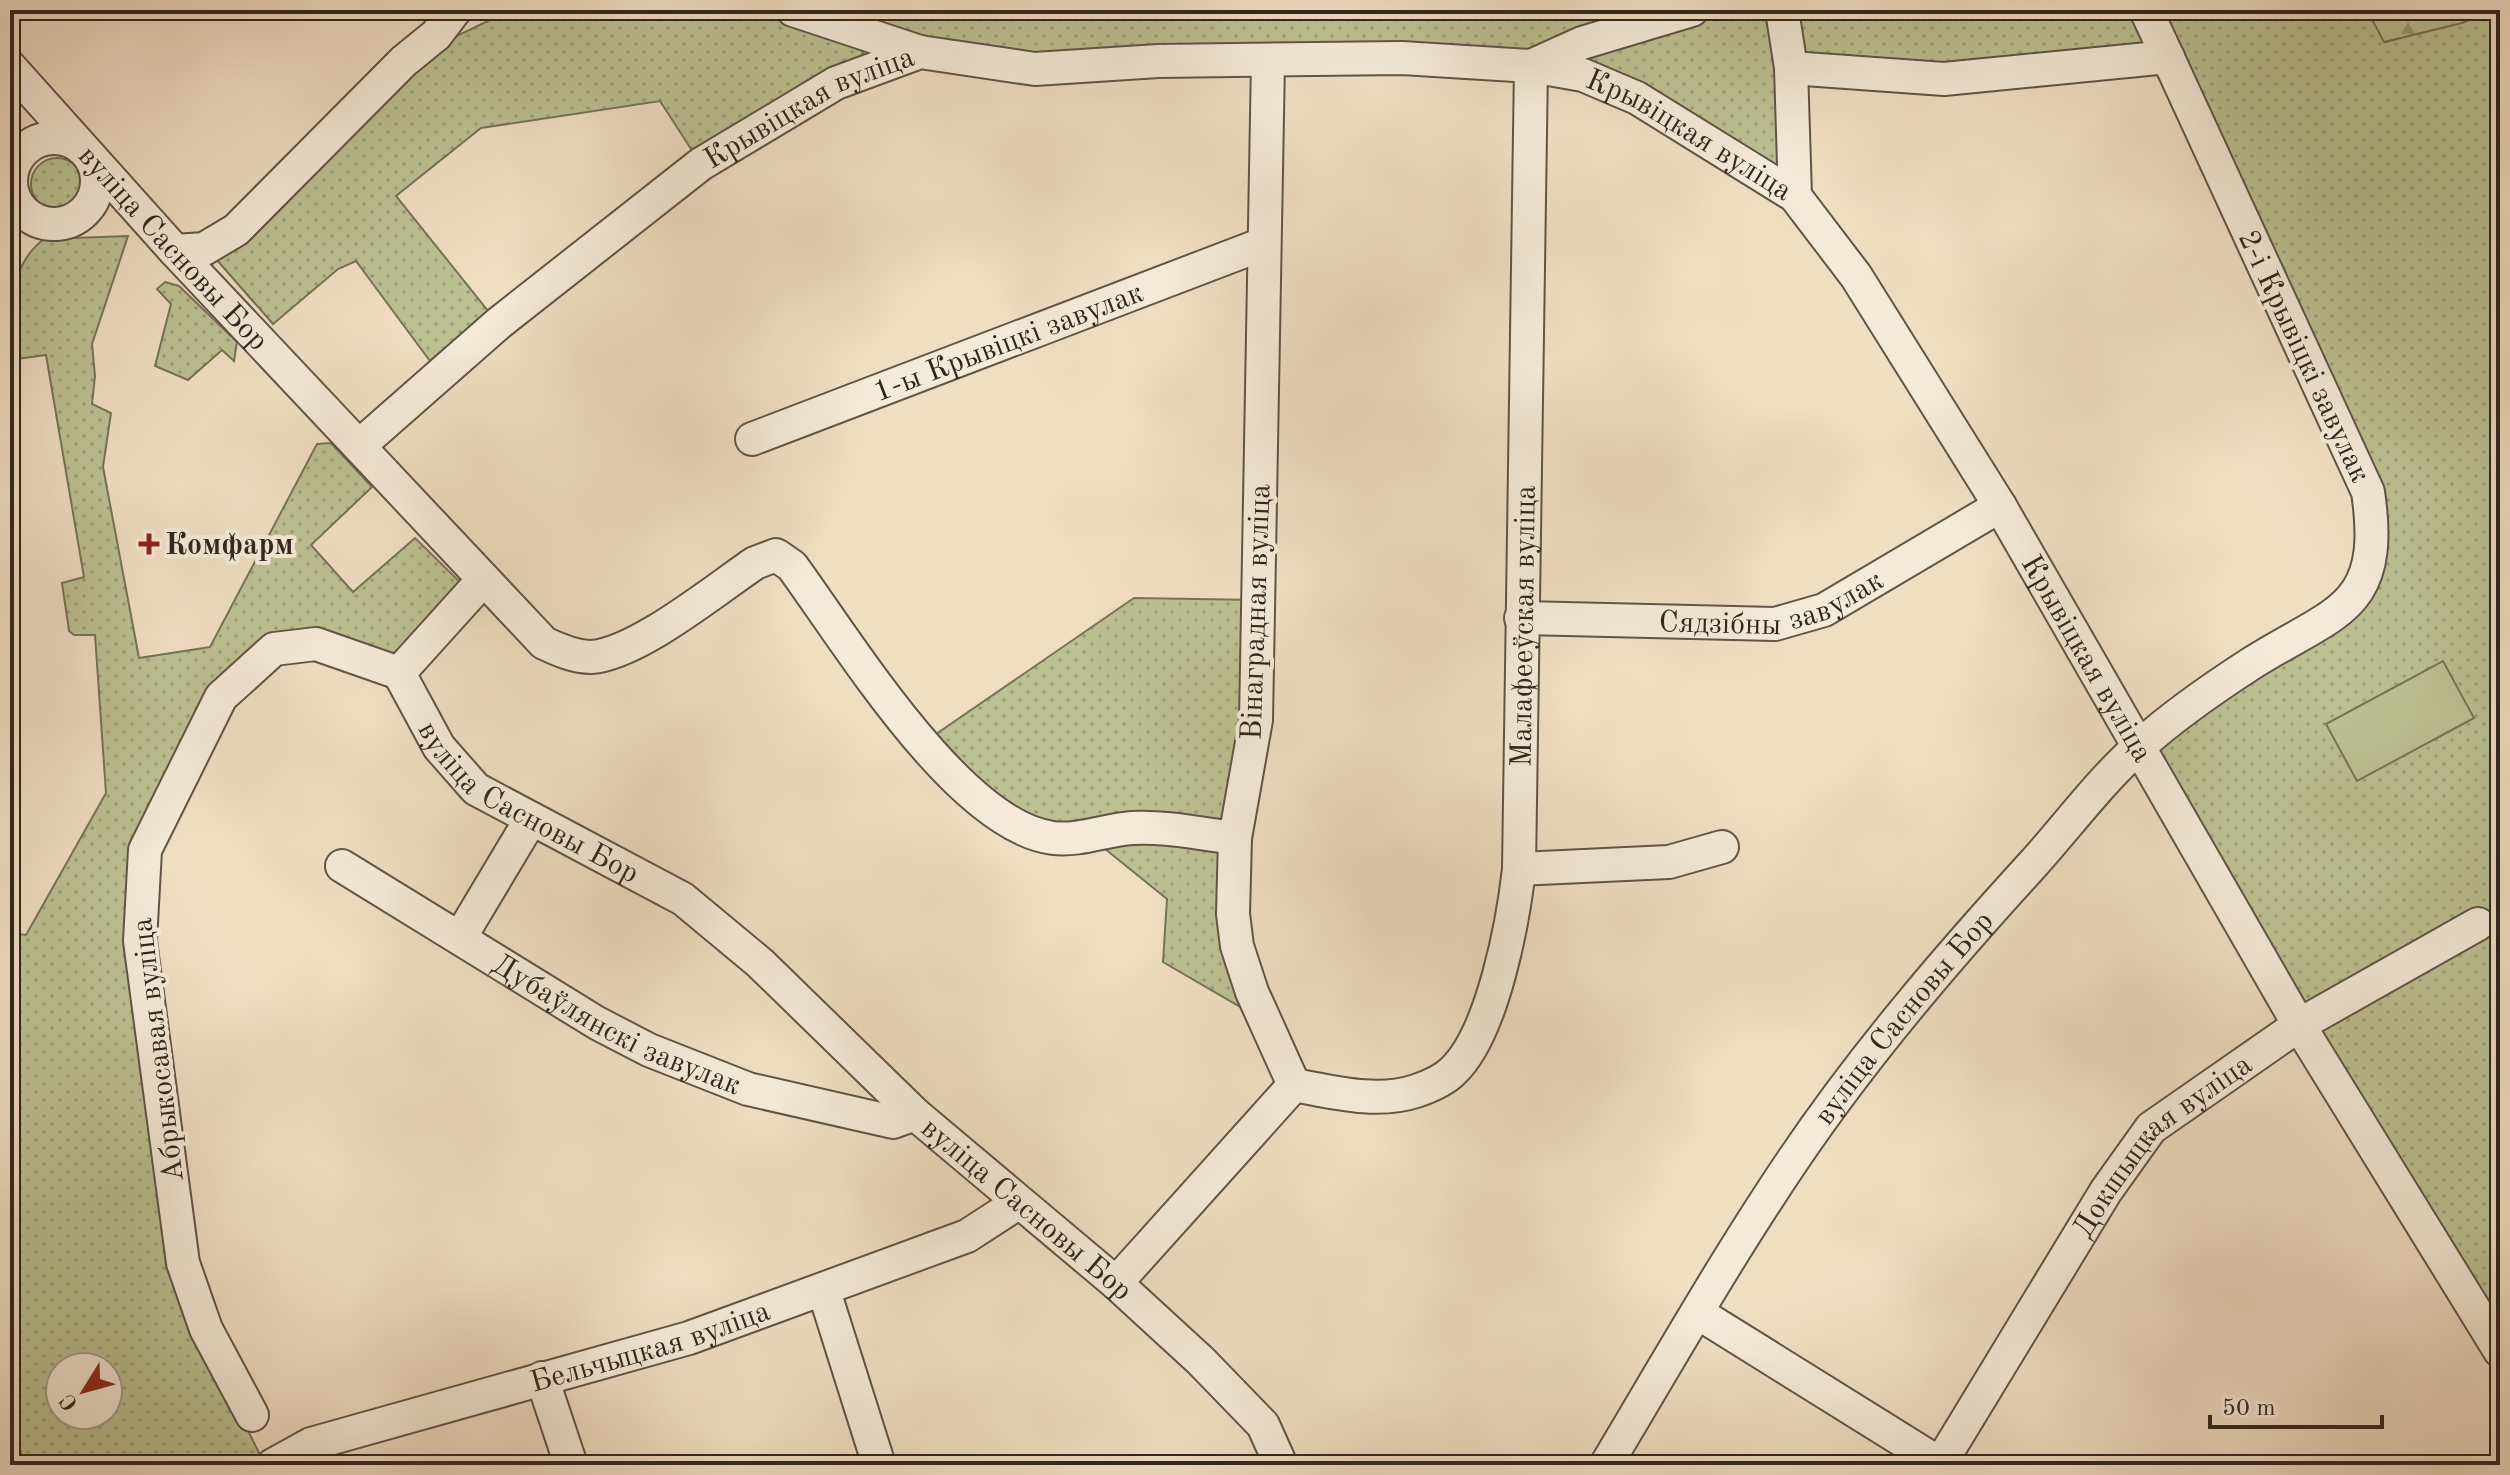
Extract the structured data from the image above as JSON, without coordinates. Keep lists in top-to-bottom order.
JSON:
{
  "streets": {
    "street": [
      "Крывіцкая вуліца",
      "вуліца Сасновы Бор",
      "1-ы Крывіцкі завулак",
      "2-і Крывіцкі завулак",
      "Сядзібны завулак",
      "Вінаградная вуліца",
      "Малафееўская вуліца",
      "Дубаўлянскі завулак",
      "Абрыкосавая вуліца",
      "Докшыцкая вуліца",
      "Бельчыцкая вуліца"
    ]
  },
  "crossings": [
    ["Крывіцкая вуліца", "вуліца Сасновы Бор"],
    ["Крывіцкая вуліца", "2-і Крывіцкі завулак"],
    ["Крывіцкая вуліца", "Сядзібны завулак"],
    ["Крывіцкая вуліца", "Вінаградная вуліца"],
    ["Крывіцкая вуліца", "Малафееўская вуліца"],
    ["Крывіцкая вуліца", "Докшыцкая вуліца"],
    ["вуліца Сасновы Бор", "2-і Крывіцкі завулак"],
    ["вуліца Сасновы Бор", "Вінаградная вуліца"],
    ["вуліца Сасновы Бор", "Дубаўлянскі завулак"],
    ["вуліца Сасновы Бор", "Абрыкосавая вуліца"],
    ["вуліца Сасновы Бор", "Бельчыцкая вуліца"],
    ["1-ы Крывіцкі завулак", "Вінаградная вуліца"],
    ["Сядзібны завулак", "Малафееўская вуліца"],
    ["Вінаградная вуліца", "Малафееўская вуліца"]
  ],
  "places": {
    "health": ["Комфарм"]
  },
  "scale_bar": "50 m",
  "north": "bottom left"
}
